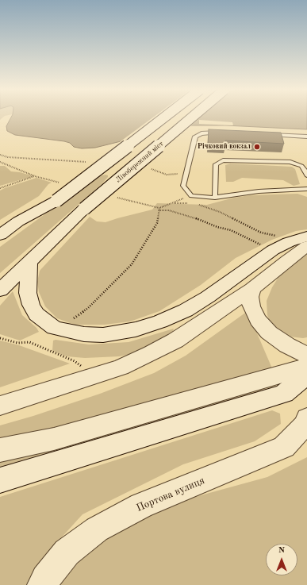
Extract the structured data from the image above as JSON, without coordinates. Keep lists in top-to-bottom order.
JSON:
{
  "streets": {
    "main road": ["Лівобережний міст", "Портова вулиця"]
  },
  "places": ["Річковий вокзал"],
  "north": "top"
}
